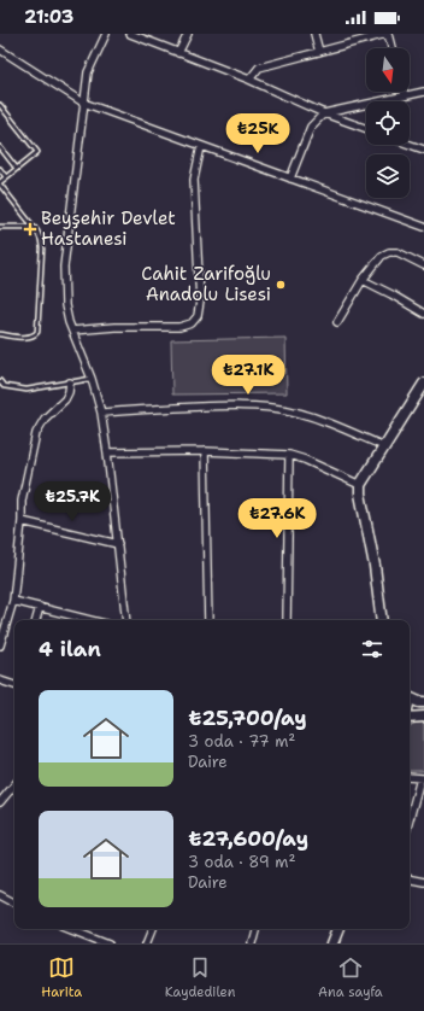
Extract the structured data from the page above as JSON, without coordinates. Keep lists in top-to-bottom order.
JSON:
{
  "places": {
    "health": ["Beyşehir Devlet Hastanesi"],
    "other": ["Cahit Zarifoğlu Anadolu Lisesi"]
  },
  "north": "bottom",
  "page": {
    "status": "21:03",
    "price": [
      "₺25K",
      "₺27.1K",
      "₺25.7K",
      "₺27.6K"
    ],
    "heading": "4 ilan",
    "list": [
      {
        "name": "₺25,700/ay",
        "note": "3 oda · 77 m² · Daire"
      },
      {
        "name": "₺27,600/ay",
        "note": "3 oda · 89 m² · Daire"
      }
    ],
    "tabs": ["Harita", "Kaydedilen", "Ana sayfa"]
  }
}
